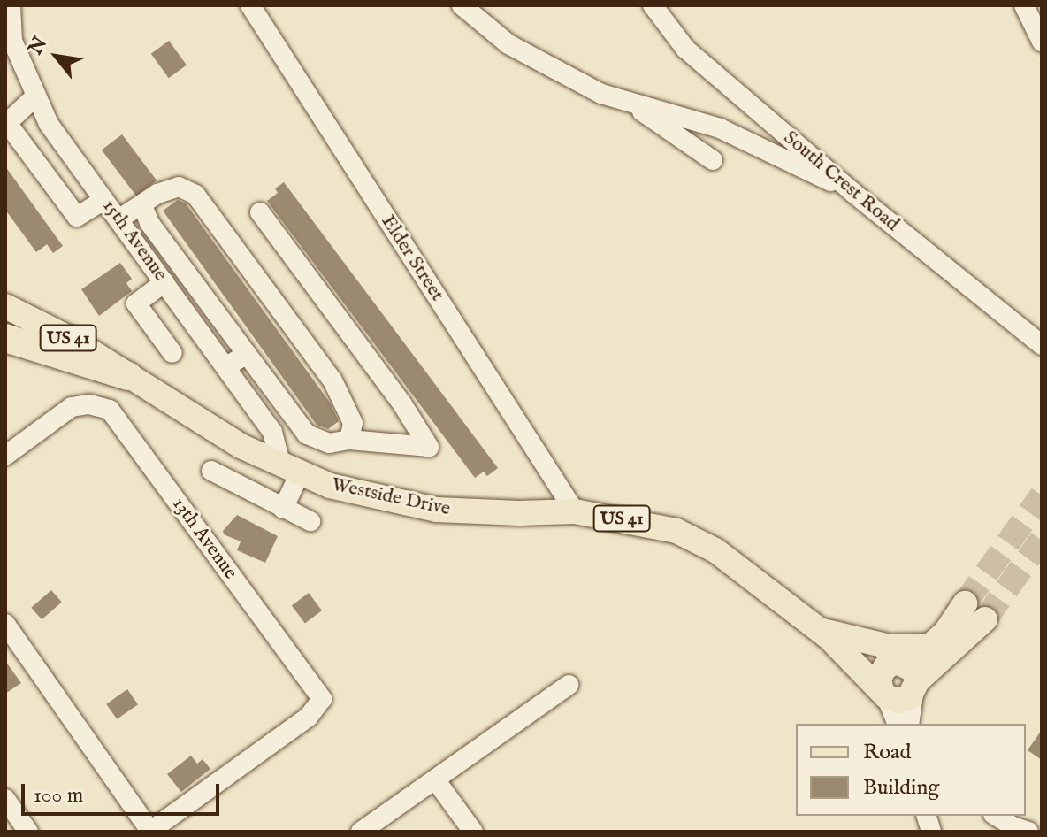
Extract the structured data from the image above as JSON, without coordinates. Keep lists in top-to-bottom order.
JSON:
{
  "streets": {
    "main road": ["US 41", "Westside Drive"],
    "street": [
      "South Crest Road",
      "15th Avenue",
      "Elder Street",
      "13th Avenue"
    ]
  },
  "crossings": [
    ["15th Avenue", "Westside Drive"],
    ["Elder Street", "Westside Drive"]
  ],
  "legend": ["Road", "Building"],
  "scale_bar": "100 m",
  "north": "top left"
}
